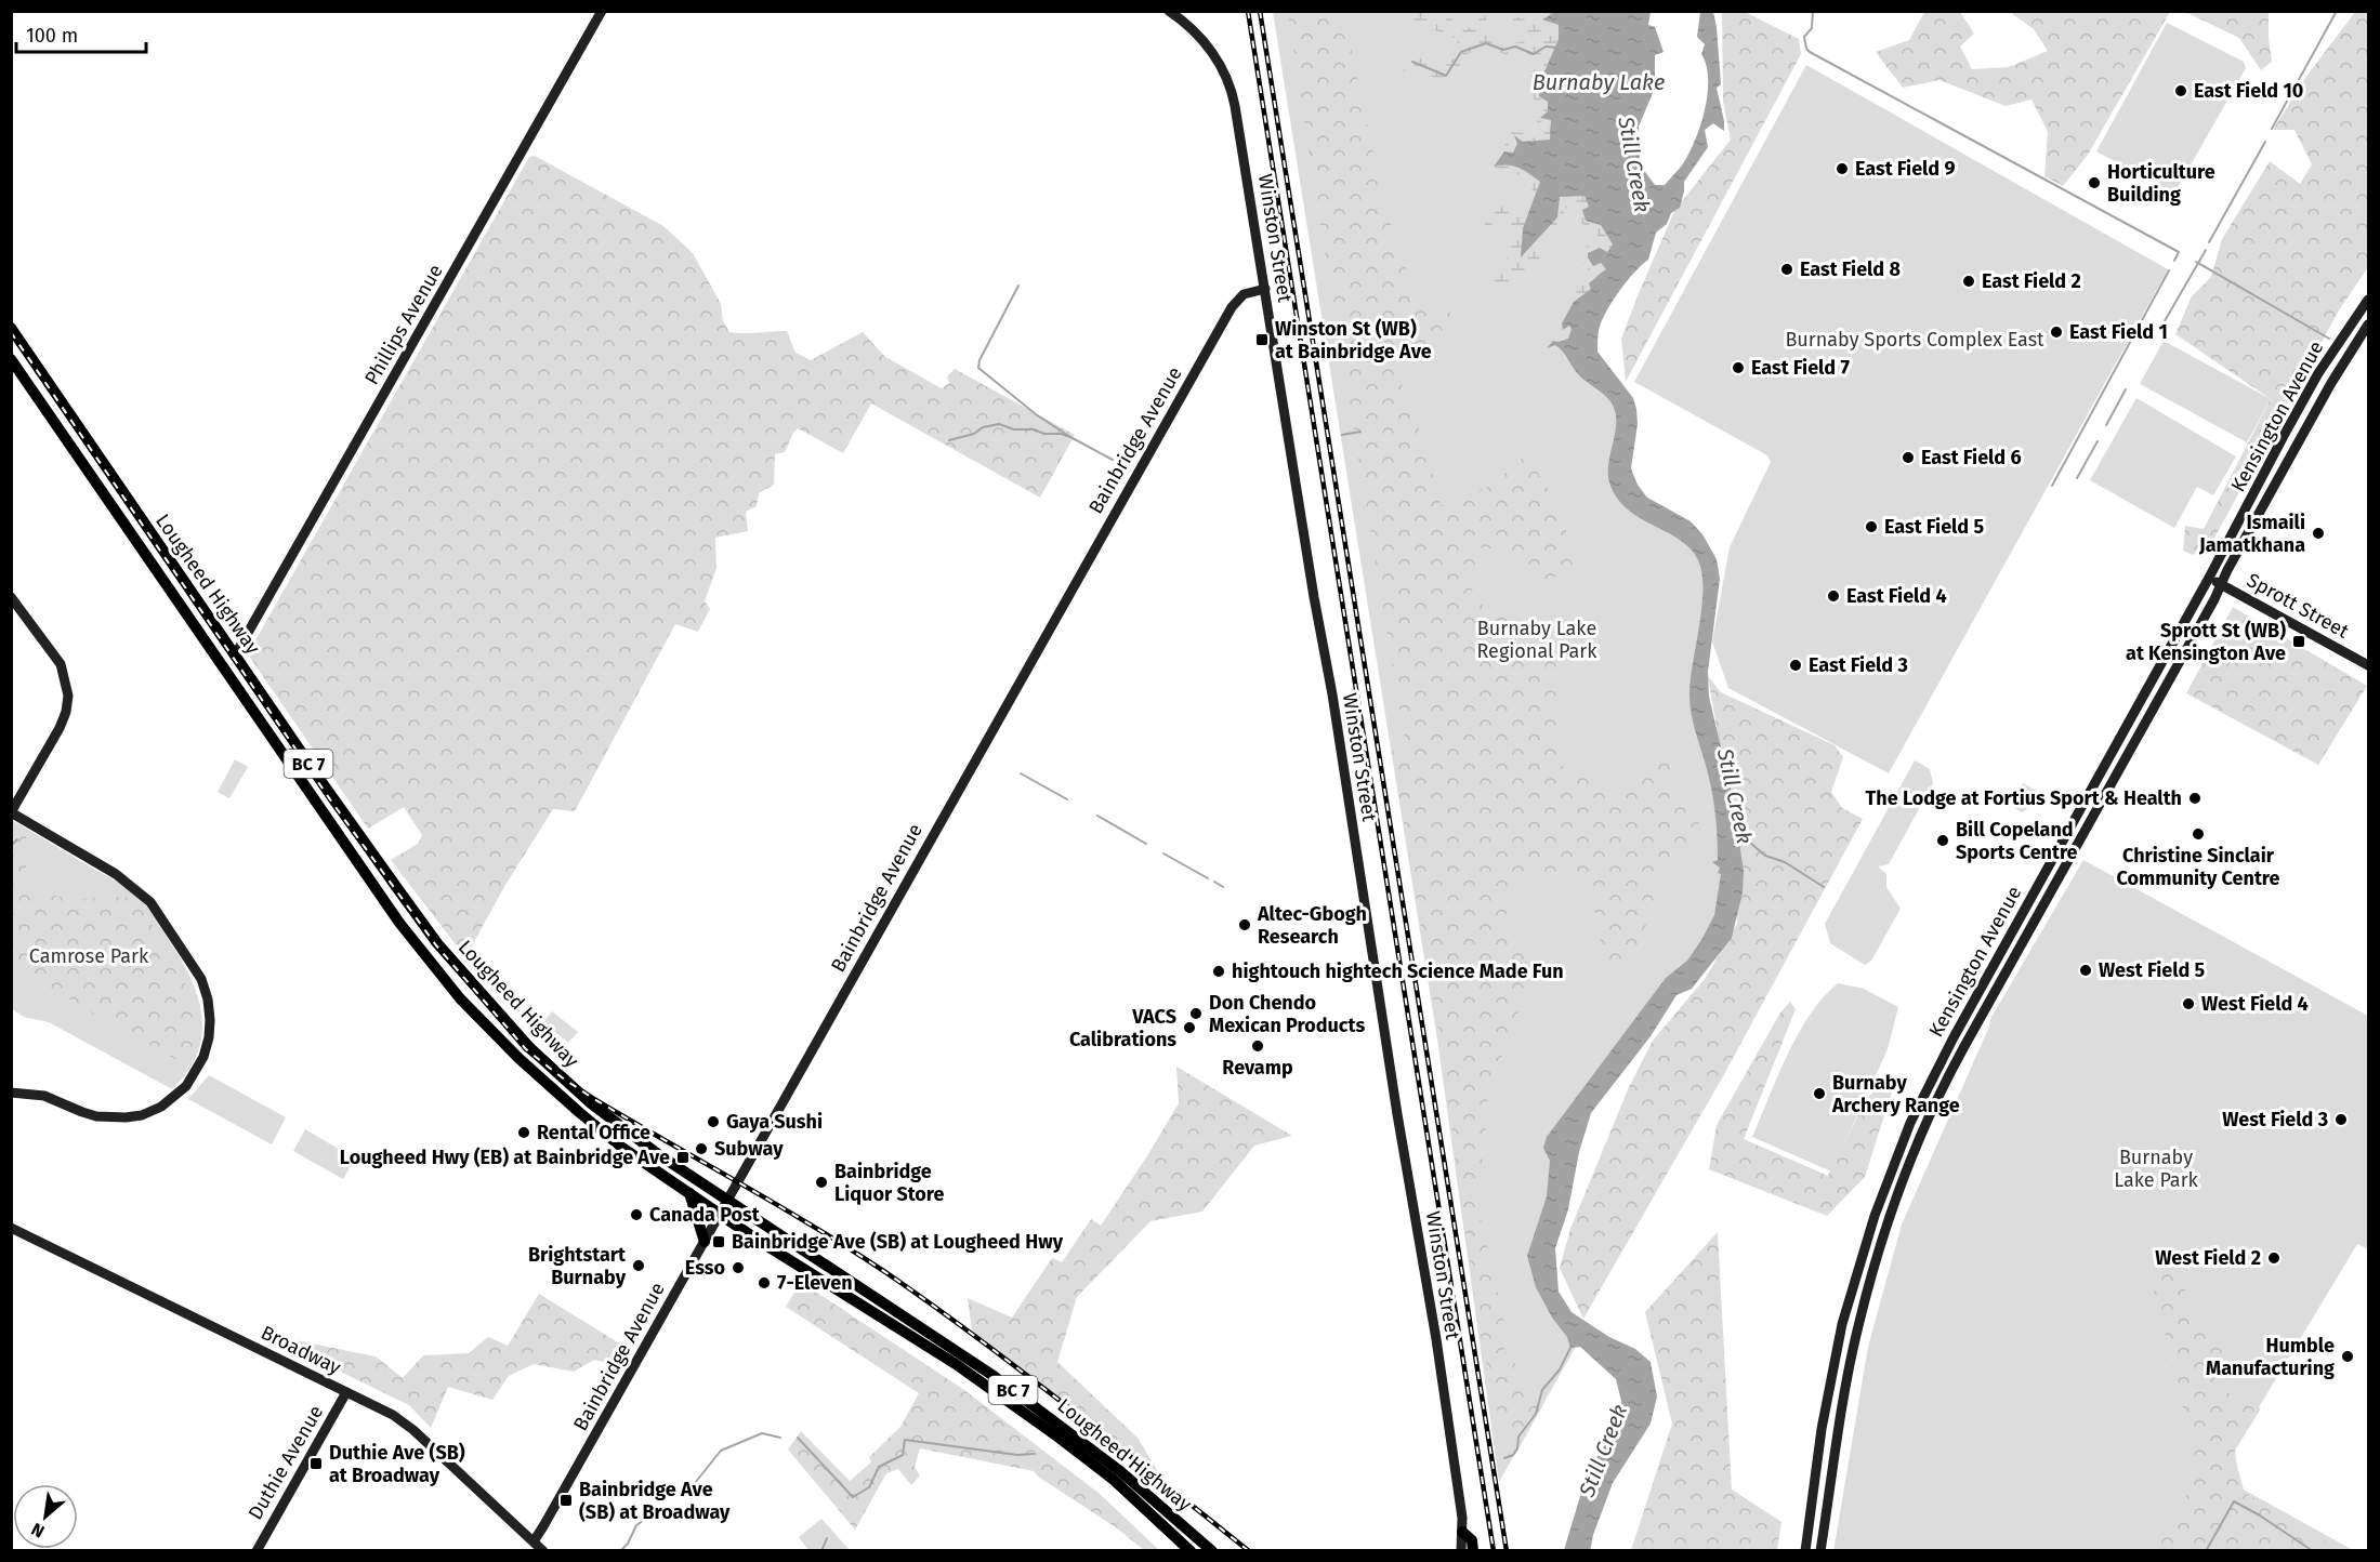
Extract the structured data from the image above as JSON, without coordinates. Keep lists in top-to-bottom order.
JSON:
{
  "streets": {
    "main road": ["Lougheed Highway", "BC 7"],
    "street": [
      "Winston Street",
      "Phillips Avenue",
      "Kensington Avenue",
      "Bainbridge Avenue",
      "Sprott Street",
      "Broadway",
      "Duthie Avenue"
    ]
  },
  "crossings": [
    ["Winston Street", "Bainbridge Avenue"],
    ["Phillips Avenue", "Lougheed Highway"],
    ["Kensington Avenue", "Sprott Street"],
    ["Bainbridge Avenue", "Lougheed Highway"],
    ["Bainbridge Avenue", "Broadway"],
    ["Broadway", "Duthie Avenue"]
  ],
  "water": ["Burnaby Lake", "Still Creek"],
  "parks": [
    "Burnaby Sports Complex East",
    "Burnaby Lake Regional Park",
    "Camrose Park",
    "Burnaby Lake Park"
  ],
  "places": {
    "other": [
      "East Field 10",
      "East Field 9",
      "Horticulture Building",
      "East Field 8",
      "East Field 2",
      "East Field 1",
      "East Field 7",
      "East Field 6",
      "East Field 5",
      "Ismaili Jamatkhana",
      "East Field 4",
      "East Field 3",
      "The Lodge at Fortius Sport & Health",
      "Christine Sinclair Community Centre",
      "Bill Copeland Sports Centre",
      "Altec-Gbogh Research",
      "West Field 5",
      "hightouch hightech Science Made Fun",
      "West Field 4",
      "Don Chendo Mexican Products",
      "VACS Calibrations",
      "Revamp",
      "Burnaby Archery Range",
      "West Field 3",
      "Gaya Sushi",
      "Rental Office",
      "Subway",
      "Bainbridge Liquor Store",
      "Canada Post",
      "West Field 2",
      "Brightstart Burnaby",
      "Esso",
      "7-Eleven",
      "Humble Manufacturing"
    ],
    "transit": [
      "Winston St (WB) at Bainbridge Ave",
      "Sprott St (WB) at Kensington Ave",
      "Lougheed Hwy (EB) at Bainbridge Ave",
      "Bainbridge Ave (SB) at Lougheed Hwy",
      "Duthie Ave (SB) at Broadway",
      "Bainbridge Ave (SB) at Broadway"
    ]
  },
  "scale_bar": "100 m",
  "north": "bottom left"
}
